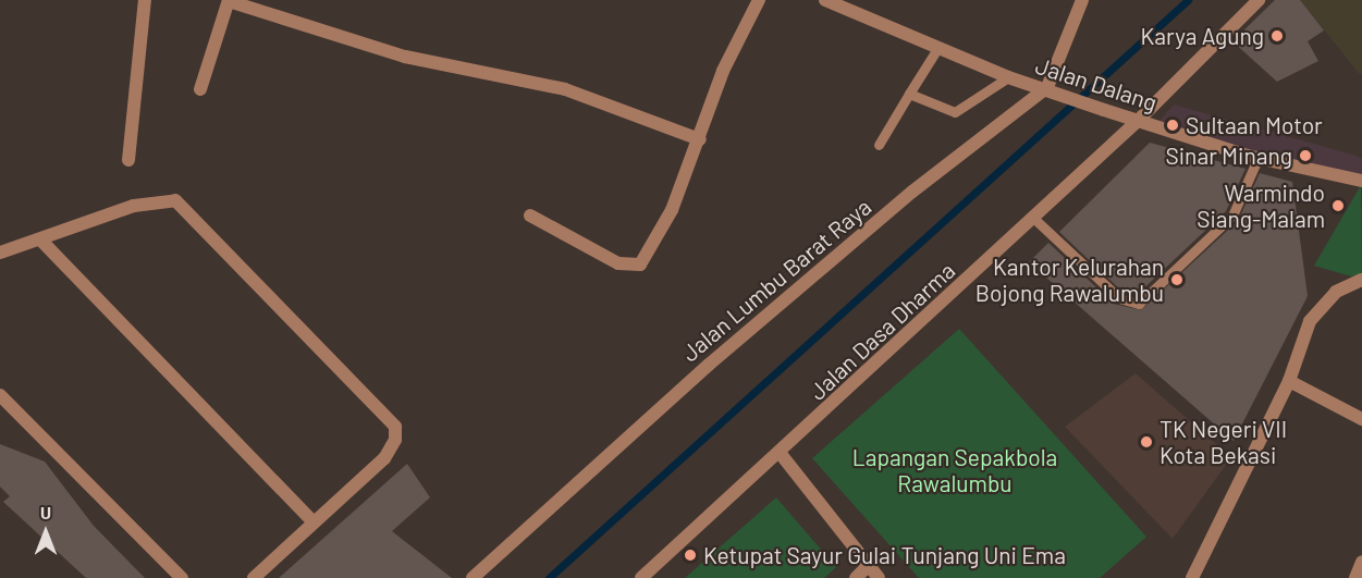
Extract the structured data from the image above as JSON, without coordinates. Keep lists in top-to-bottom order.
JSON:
{
  "streets": {
    "street": ["Jalan Dalang", "Jalan Lumbu Barat Raya", "Jalan Dasa Dharma"]
  },
  "crossings": [
    ["Jalan Dalang", "Jalan Lumbu Barat Raya"],
    ["Jalan Dalang", "Jalan Dasa Dharma"]
  ],
  "parks": ["Lapangan Sepakbola Rawalumbu"],
  "places": [
    "Karya Agung",
    "Sultaan Motor",
    "Sinar Minang",
    "Warmindo Siang-Malam",
    "Kantor Kelurahan Bojong Rawalumbu",
    "TK Negeri VII Kota Bekasi",
    "Ketupat Sayur Gulai Tunjang Uni Ema"
  ],
  "north": "top"
}
